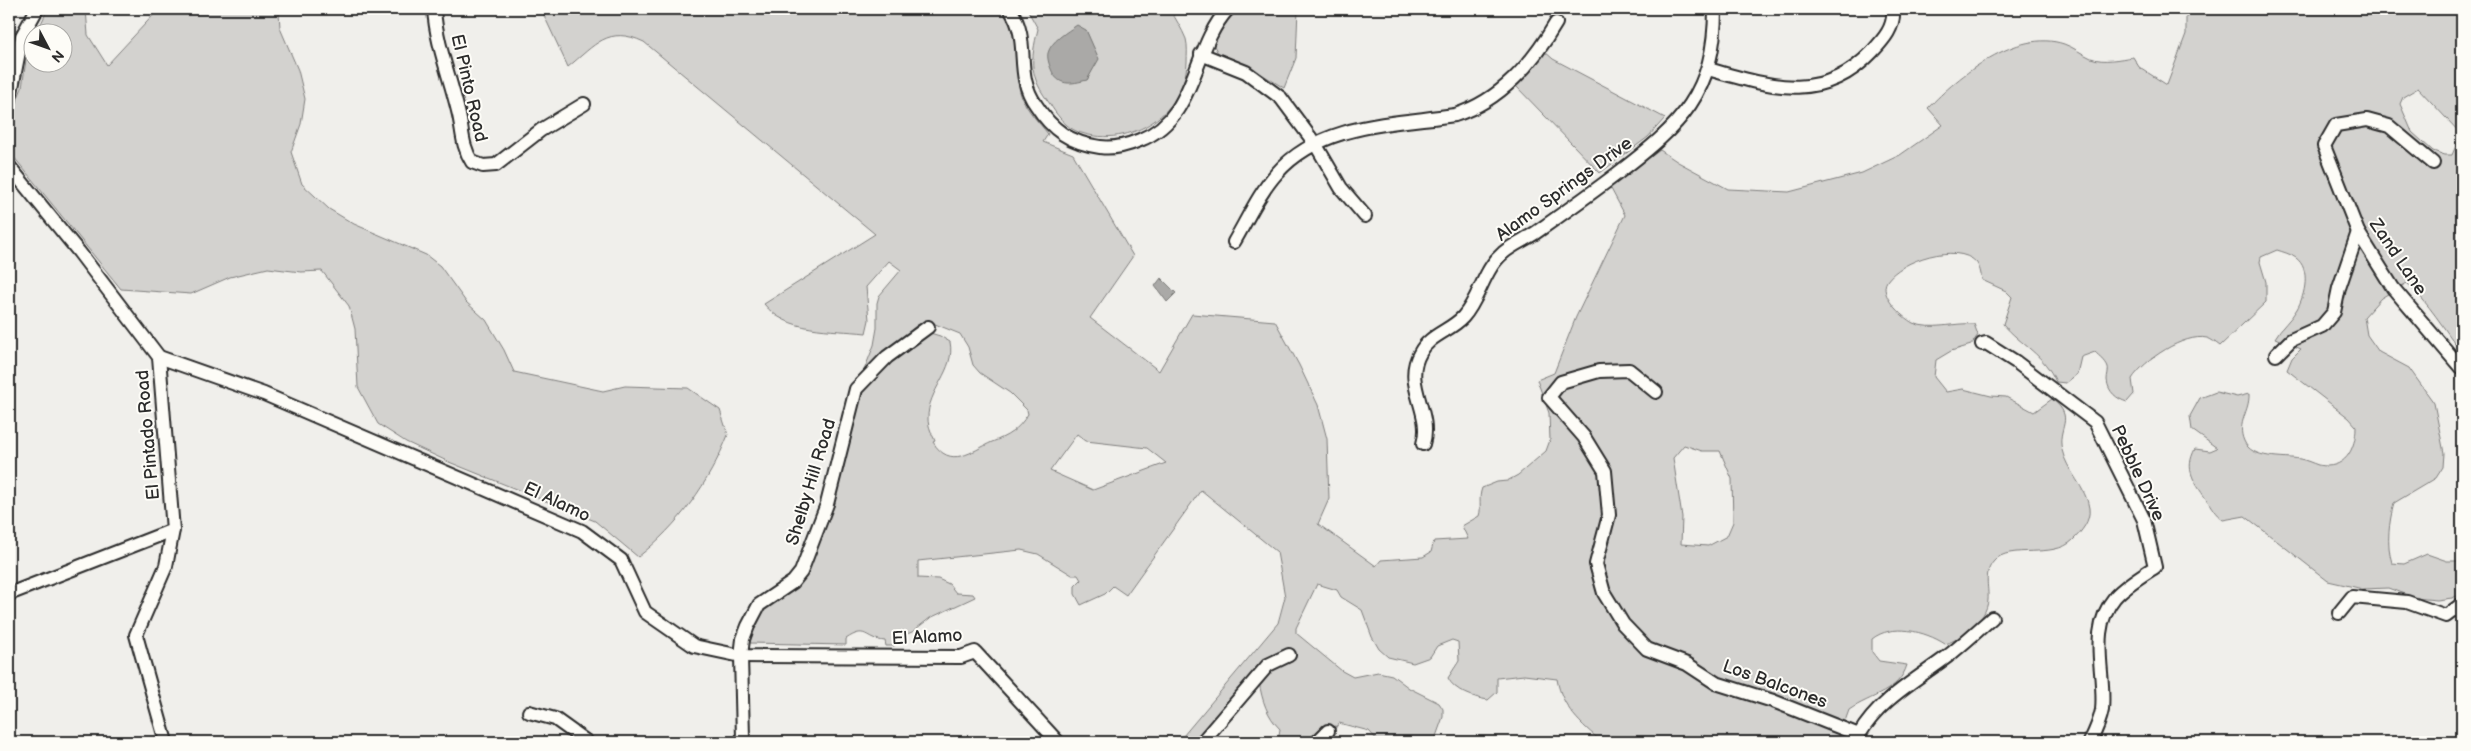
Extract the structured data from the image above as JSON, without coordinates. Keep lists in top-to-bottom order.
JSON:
{
  "streets": {
    "street": [
      "El Pinto Road",
      "Alamo Springs Drive",
      "Zand Lane",
      "El Pintado Road",
      "Pebble Drive",
      "Shelby Hill Road",
      "El Alamo",
      "Los Balcones"
    ]
  },
  "crossings": [
    ["El Pintado Road", "El Alamo"],
    ["Shelby Hill Road", "El Alamo"]
  ],
  "north": "bottom right"
}
